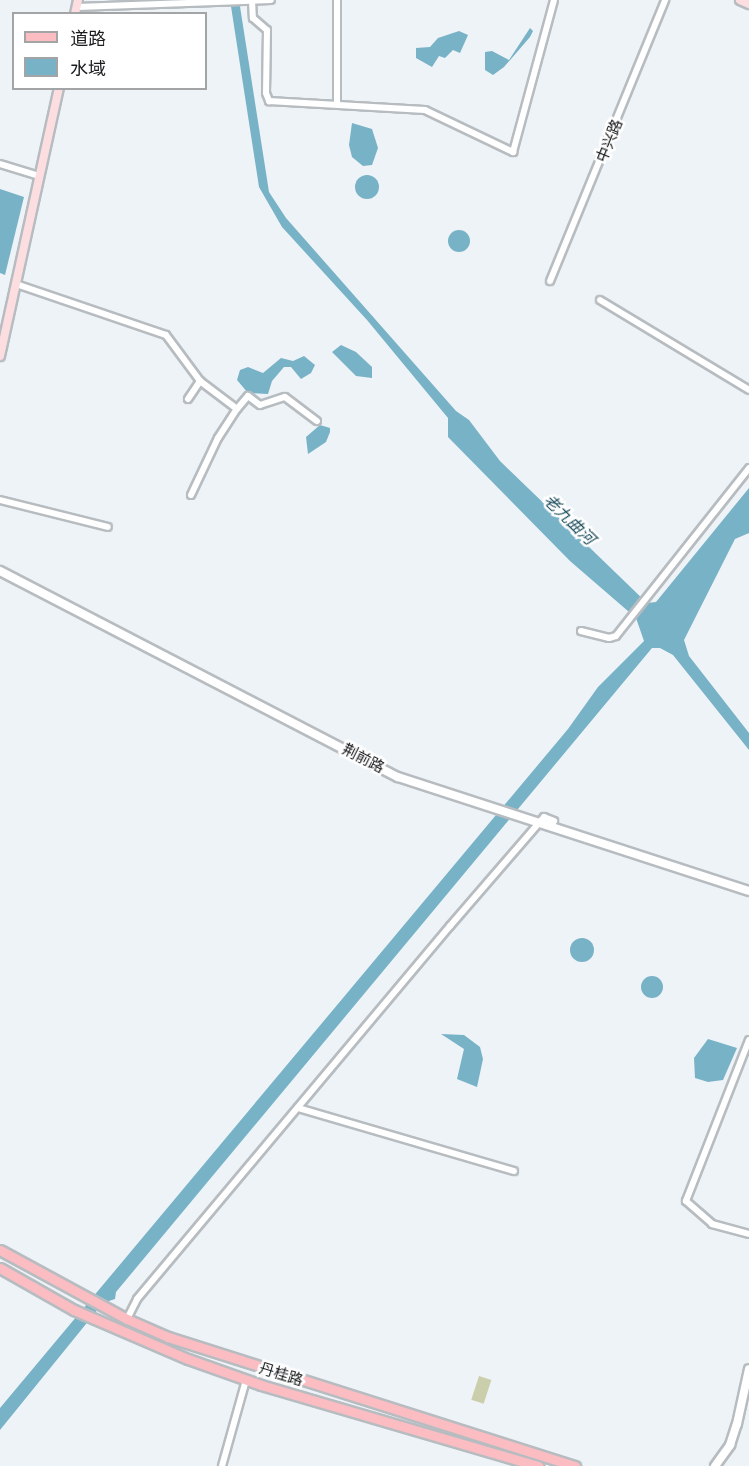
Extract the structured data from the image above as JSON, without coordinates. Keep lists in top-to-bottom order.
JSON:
{
  "streets": {
    "main road": ["丹桂路"],
    "street": ["中兴路", "荆前路"]
  },
  "water": ["老九曲河"],
  "legend": ["道路", "水域"]
}
